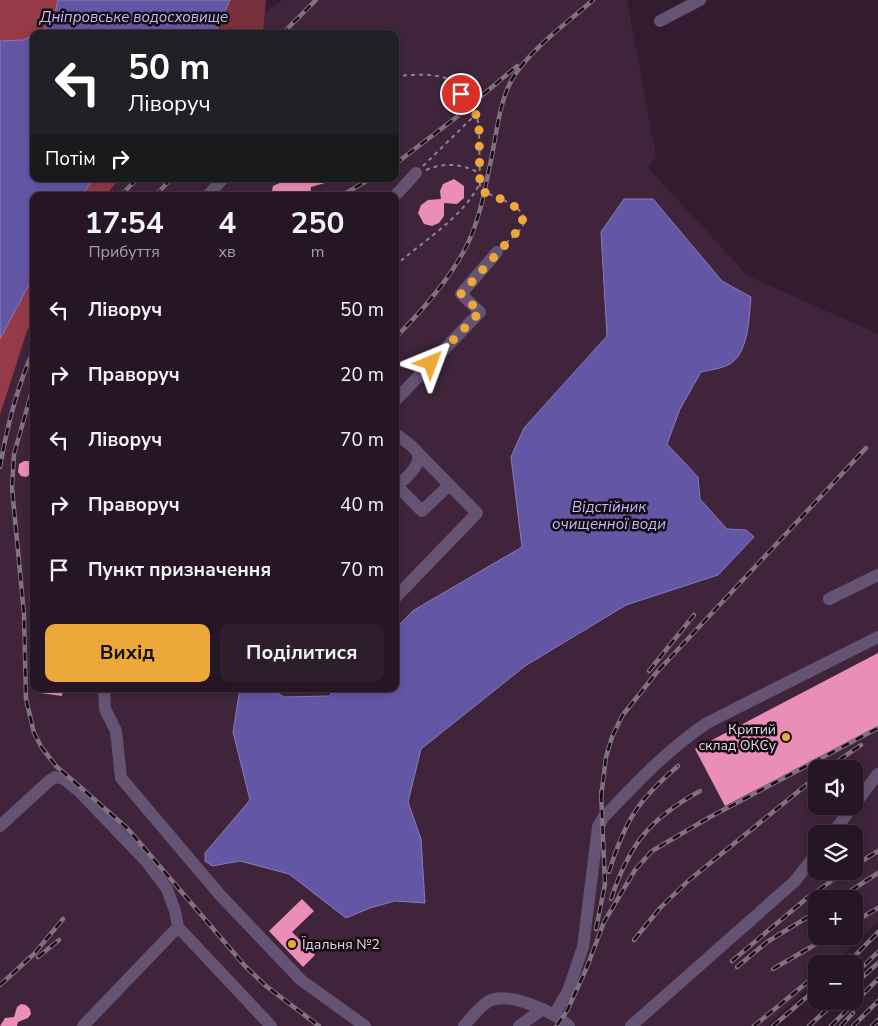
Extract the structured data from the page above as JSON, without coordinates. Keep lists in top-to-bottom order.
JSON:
{
  "water": ["Дніпровське водосховище", "Відстійник очищенної води"],
  "places": ["Критий склад ОКСу", "Їдальня №2"],
  "page": {
    "turn": ["50 m", "Ліворуч"],
    "then": "Потім",
    "eta": [
      "17:54",
      "Прибуття",
      "4",
      "хв",
      "250",
      "m"
    ],
    "list": [
      {
        "name": "Ліворуч",
        "value": "50 m"
      },
      {
        "name": "Праворуч",
        "value": "20 m"
      },
      {
        "name": "Ліворуч",
        "value": "70 m"
      },
      {
        "name": "Праворуч",
        "value": "40 m"
      },
      {
        "name": "Пункт призначення",
        "value": "70 m"
      }
    ],
    "buttons": ["Вихід", "Поділитися"],
    "map_buttons": ["+", "−"]
  }
}
